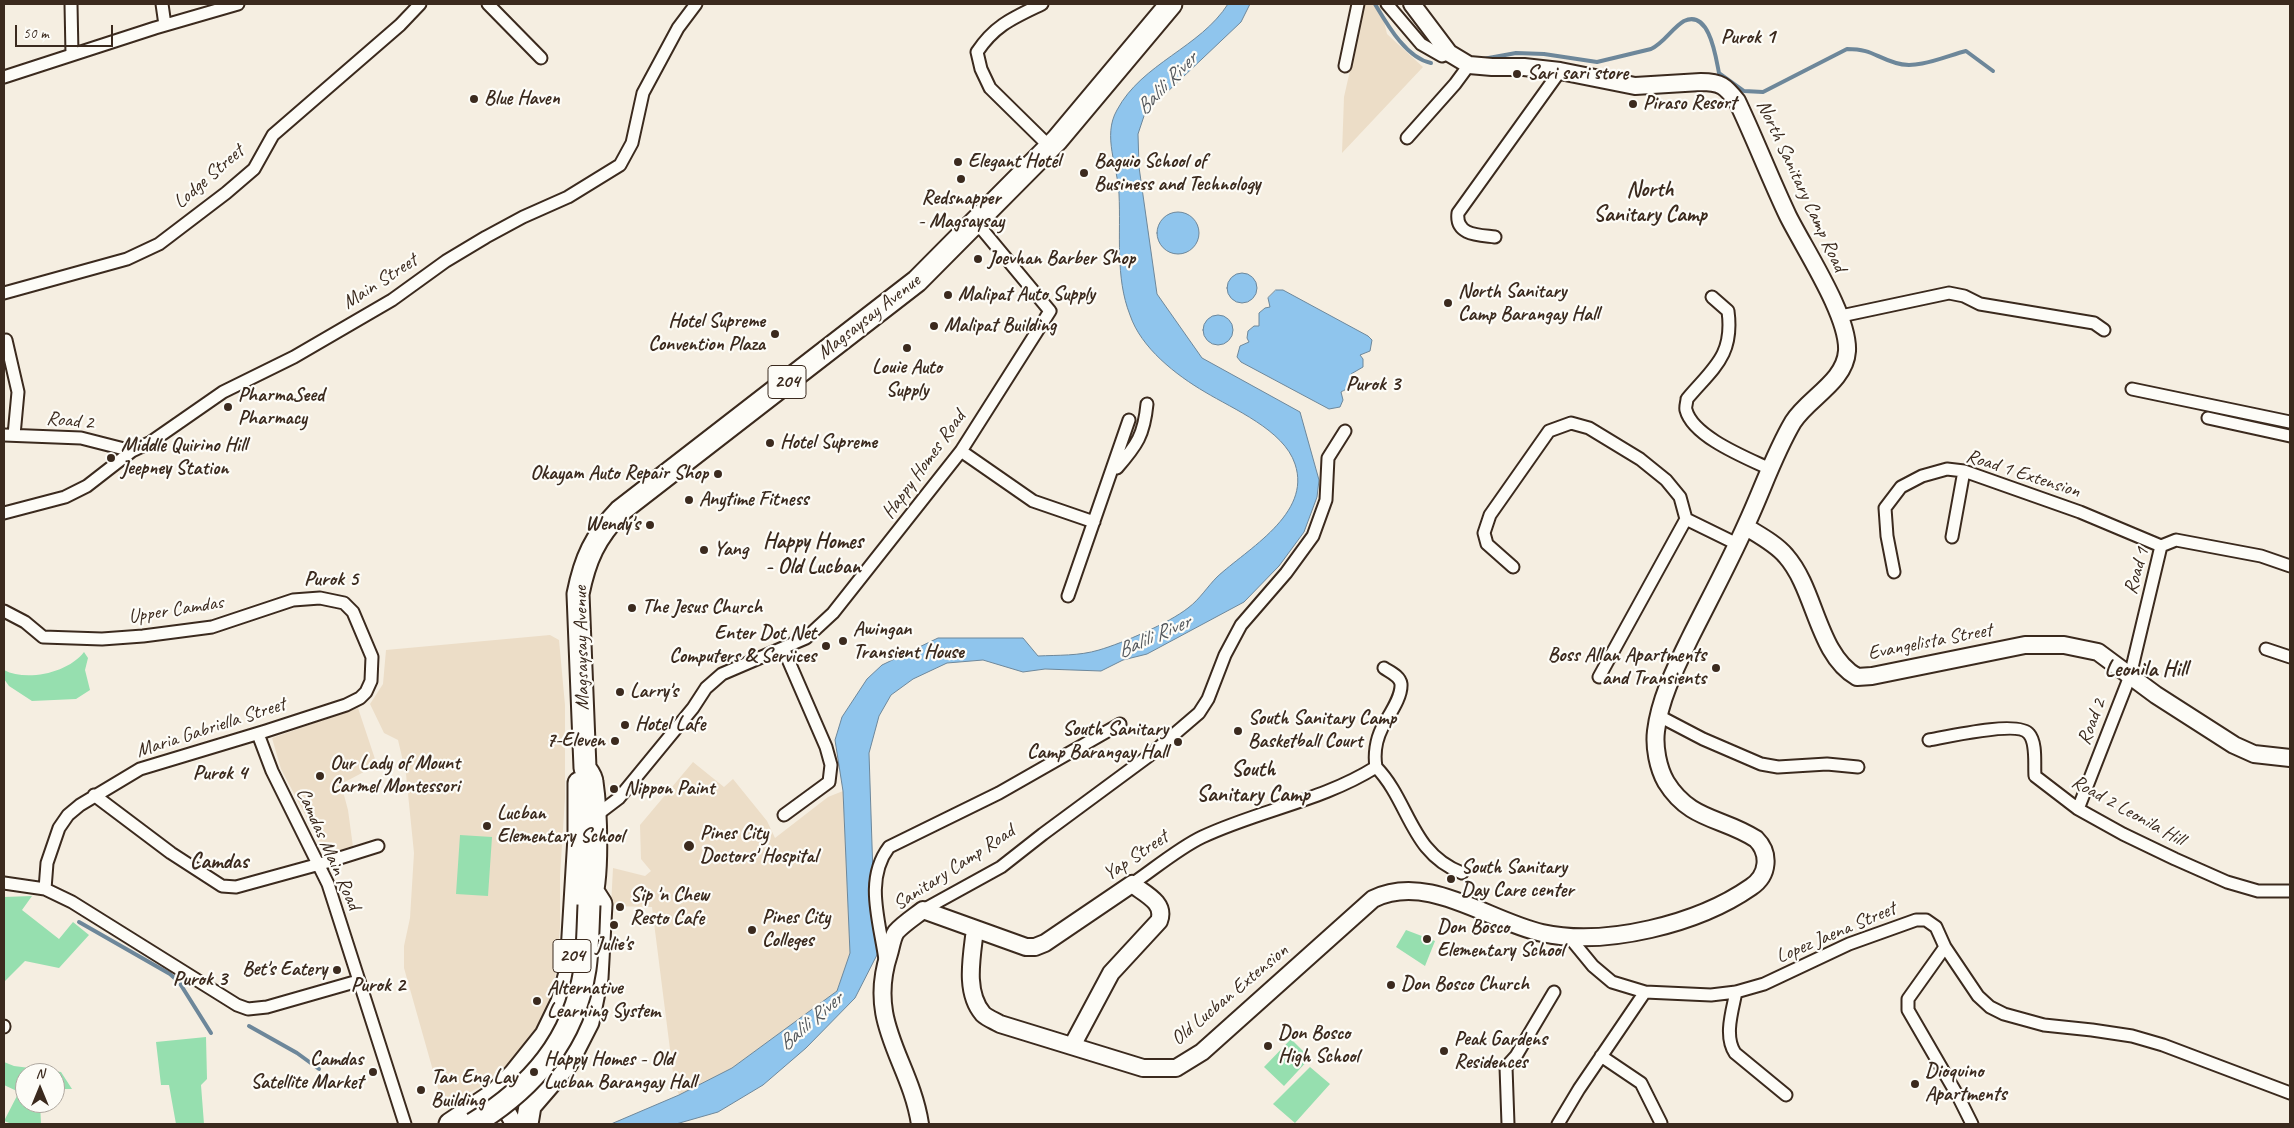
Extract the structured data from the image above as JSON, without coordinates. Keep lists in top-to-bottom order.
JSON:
{
  "streets": {
    "highway": ["Magsaysay Avenue", "204"],
    "street": [
      "Lodge Street",
      "North Sanitary Camp Road",
      "Main Street",
      "Road 2",
      "Happy Homes Road",
      "Road 1 Extension",
      "Road 1",
      "Upper Camdas",
      "Evangelista Street",
      "Maria Gabriella Street",
      "Road 2 Leonila Hill",
      "Camdas Main Road",
      "Yap Street",
      "Sanitary Camp Road",
      "Lopez Jaena Street",
      "Old Lucban Extension"
    ]
  },
  "crossings": [
    ["North Sanitary Camp Road", "Evangelista Street"],
    ["Main Street", "Road 2"],
    ["Magsaysay Avenue", "204"],
    ["Magsaysay Avenue", "Happy Homes Road"],
    ["Road 2", "Road 1"],
    ["Road 2", "Evangelista Street"],
    ["Road 2", "Road 2 Leonila Hill"],
    ["Road 1 Extension", "Road 1"],
    ["Road 1", "Evangelista Street"],
    ["Upper Camdas", "Maria Gabriella Street"],
    ["Maria Gabriella Street", "Camdas Main Road"],
    ["Yap Street", "Sanitary Camp Road"],
    ["Yap Street", "Old Lucban Extension"],
    ["Lopez Jaena Street", "Old Lucban Extension"]
  ],
  "districts": [
    "Purok 1",
    "North Sanitary Camp",
    "Purok 3",
    "Happy Homes - Old Lucban",
    "Purok 5",
    "Leonila Hill",
    "South Sanitary Camp",
    "Purok 4",
    "Camdas",
    "Purok 3",
    "Purok 2"
  ],
  "water": ["Balili River"],
  "places": [
    "Sari sari store",
    "Blue Haven",
    "Piraso Resort",
    "Elegant Hotel",
    "Baguio School of Business and Technology",
    "Redsnapper - Magsaysay",
    "Joevhan Barber Shop",
    "Malipat Auto Supply",
    "North Sanitary Camp Barangay Hall",
    "Malipat Building",
    "Hotel Supreme Convention Plaza",
    "Louie Auto Supply",
    "PharmaSeed Pharmacy",
    "Hotel Supreme",
    "Middle Quirino Hill Jeepney Station",
    "Okayam Auto Repair Shop",
    "Anytime Fitness",
    "Wendy's",
    "Yang",
    "The Jesus Church",
    "Awingan Transient House",
    "Enter Dot Net Computers & Services",
    "Boss Allan Apartments and Transients",
    "Larry's",
    "Hotel Lafe",
    "South Sanitary Camp Basketball Court",
    "7-Eleven",
    "South Sanitary Camp Barangay Hall",
    "Our Lady of Mount Carmel Montessori",
    "Nippon Paint",
    "Lucban Elementary School",
    "Pines City Doctors' Hospital",
    "South Sanitary Day Care center",
    "Sip 'n Chew Resto Cafe",
    "Julie's",
    "Pines City Colleges",
    "Don Bosco Elementary School",
    "Bet's Eatery",
    "Don Bosco Church",
    "Alternative Learning System",
    "Don Bosco High School",
    "Peak Gardens Residences",
    "Camdas Satellite Market",
    "Happy Homes - Old Lucban Barangay Hall",
    "Dioquino Apartments",
    "Tan Eng Lay Building"
  ],
  "scale_bar": "50 m",
  "north": "top"
}
